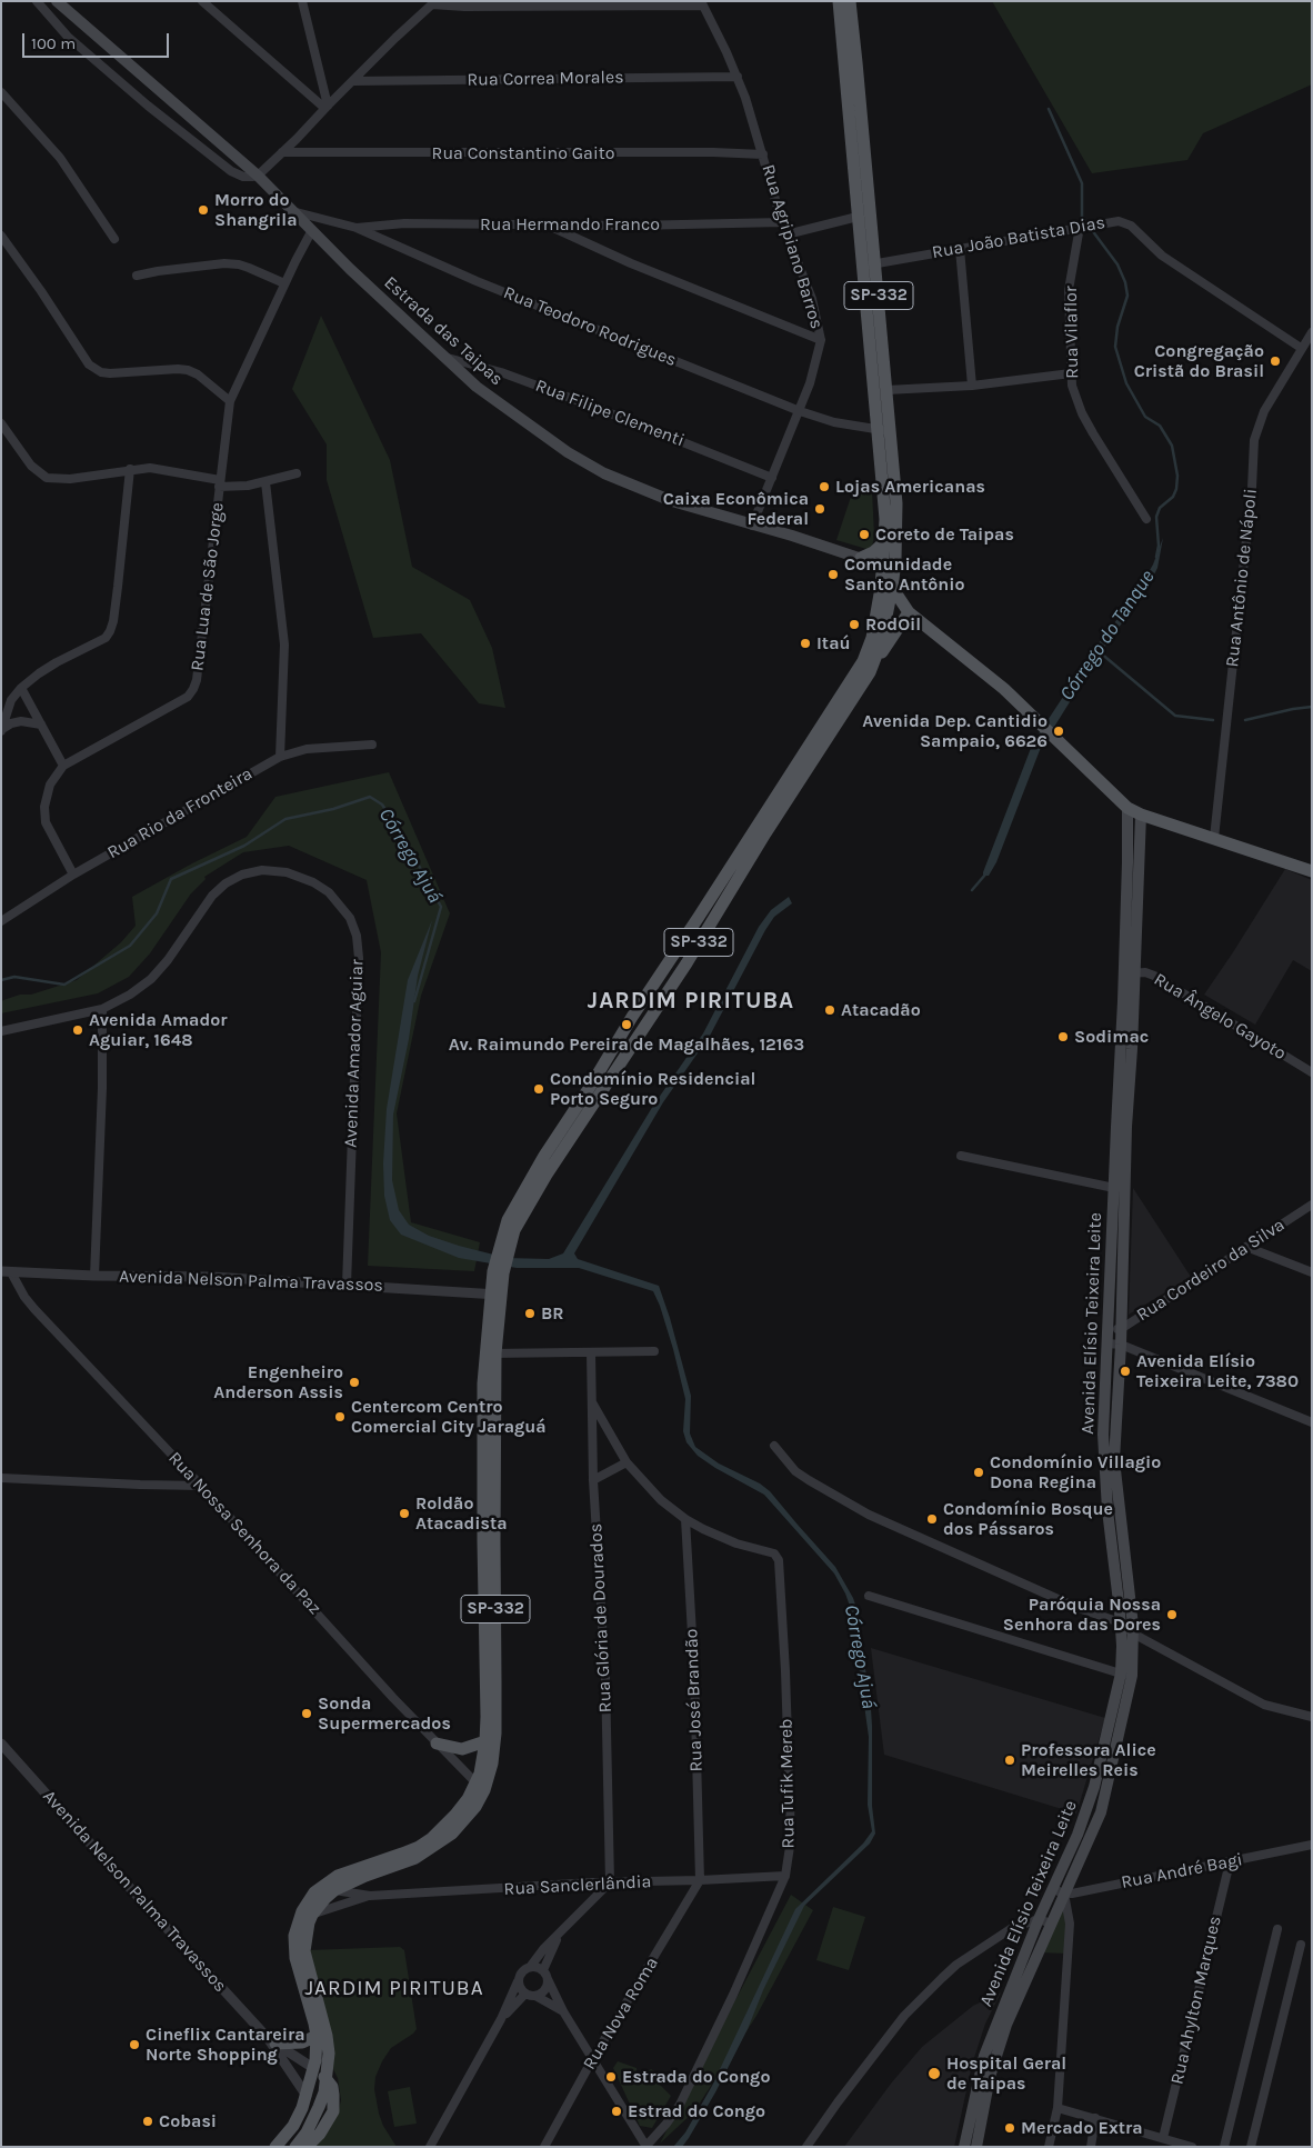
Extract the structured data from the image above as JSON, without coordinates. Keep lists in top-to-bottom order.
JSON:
{
  "streets": {
    "main road": ["SP-332", "Estrada das Taipas", "Avenida Elísio Teixeira Leite"],
    "street": [
      "Rua Correa Morales",
      "Rua Constantino Gaito",
      "Rua Hermando Franco",
      "Rua João Batista Dias",
      "Rua Agripiano Barros",
      "Rua Teodoro Rodrigues",
      "Rua Vilaflor",
      "Rua Filipe Clementi",
      "Rua Antônio de Nápoli",
      "Rua Lua de São Jorge",
      "Rua Rio da Fronteira",
      "Rua Ângelo Gayoto",
      "Avenida Amador Aguiar",
      "Rua Cordeiro da Silva",
      "Avenida Nelson Palma Travassos",
      "Rua Nossa Senhora da Paz",
      "Rua Glória de Dourados",
      "Rua José Brandão",
      "Rua Tufik Mereb",
      "Rua André Bagi",
      "Rua Sanclerlândia",
      "Rua Ahylton Marques",
      "Rua Nova Roma"
    ]
  },
  "crossings": [
    ["Rua Correa Morales", "Rua Agripiano Barros"],
    ["Rua Constantino Gaito", "Rua Agripiano Barros"],
    ["Rua Hermando Franco", "Rua Agripiano Barros"],
    ["Rua Hermando Franco", "Rua Teodoro Rodrigues"],
    ["Rua João Batista Dias", "SP-332"],
    ["Rua João Batista Dias", "Rua Vilaflor"],
    ["Rua João Batista Dias", "Rua Antônio de Nápoli"],
    ["Rua Agripiano Barros", "Rua Teodoro Rodrigues"],
    ["Rua Agripiano Barros", "Estrada das Taipas"],
    ["Rua Agripiano Barros", "Rua Filipe Clementi"],
    ["SP-332", "Rua Teodoro Rodrigues"],
    ["SP-332", "Estrada das Taipas"],
    ["SP-332", "Avenida Nelson Palma Travassos"],
    ["SP-332", "Rua Nossa Senhora da Paz"],
    ["SP-332", "Rua Sanclerlândia"],
    ["Rua Teodoro Rodrigues", "Estrada das Taipas"],
    ["Estrada das Taipas", "Rua Filipe Clementi"],
    ["Estrada das Taipas", "Rua Lua de São Jorge"],
    ["Rua Ângelo Gayoto", "Avenida Elísio Teixeira Leite"],
    ["Avenida Amador Aguiar", "Avenida Nelson Palma Travassos"],
    ["Rua Cordeiro da Silva", "Avenida Elísio Teixeira Leite"],
    ["Avenida Nelson Palma Travassos", "Rua Nossa Senhora da Paz"],
    ["Avenida Elísio Teixeira Leite", "Rua André Bagi"],
    ["Rua Glória de Dourados", "Rua Sanclerlândia"],
    ["Rua José Brandão", "Rua Tufik Mereb"],
    ["Rua José Brandão", "Rua Sanclerlândia"],
    ["Rua José Brandão", "Rua Nova Roma"],
    ["Rua Tufik Mereb", "Rua Sanclerlândia"],
    ["Rua André Bagi", "Rua Ahylton Marques"],
    ["Rua Sanclerlândia", "Rua Nova Roma"]
  ],
  "districts": ["JARDIM PIRITUBA", "JARDIM PIRITUBA"],
  "water": ["Córrego do Tanque", "Córrego Ajuá"],
  "places": [
    "Morro do Shangrila",
    "Congregação Cristã do Brasil",
    "Lojas Americanas",
    "Caixa Econômica Federal",
    "Coreto de Taipas",
    "Comunidade Santo Antônio",
    "RodOil",
    "Itaú",
    "Avenida Dep. Cantidio Sampaio, 6626",
    "Atacadão",
    "Av. Raimundo Pereira de Magalhães, 12163",
    "Avenida Amador Aguiar, 1648",
    "Sodimac",
    "Condomínio Residencial Porto Seguro",
    "BR",
    "Avenida Elísio Teixeira Leite, 7380",
    "Engenheiro Anderson Assis",
    "Centercom Centro Comercial City Jaraguá",
    "Condomínio Villagio Dona Regina",
    "Roldão Atacadista",
    "Condomínio Bosque dos Pássaros",
    "Paróquia Nossa Senhora das Dores",
    "Sonda Supermercados",
    "Professora Alice Meirelles Reis",
    "Cineflix Cantareira Norte Shopping",
    "Hospital Geral de Taipas",
    "Estrada do Congo",
    "Estrad do Congo",
    "Cobasi",
    "Mercado Extra"
  ],
  "scale_bar": "100 m"
}
